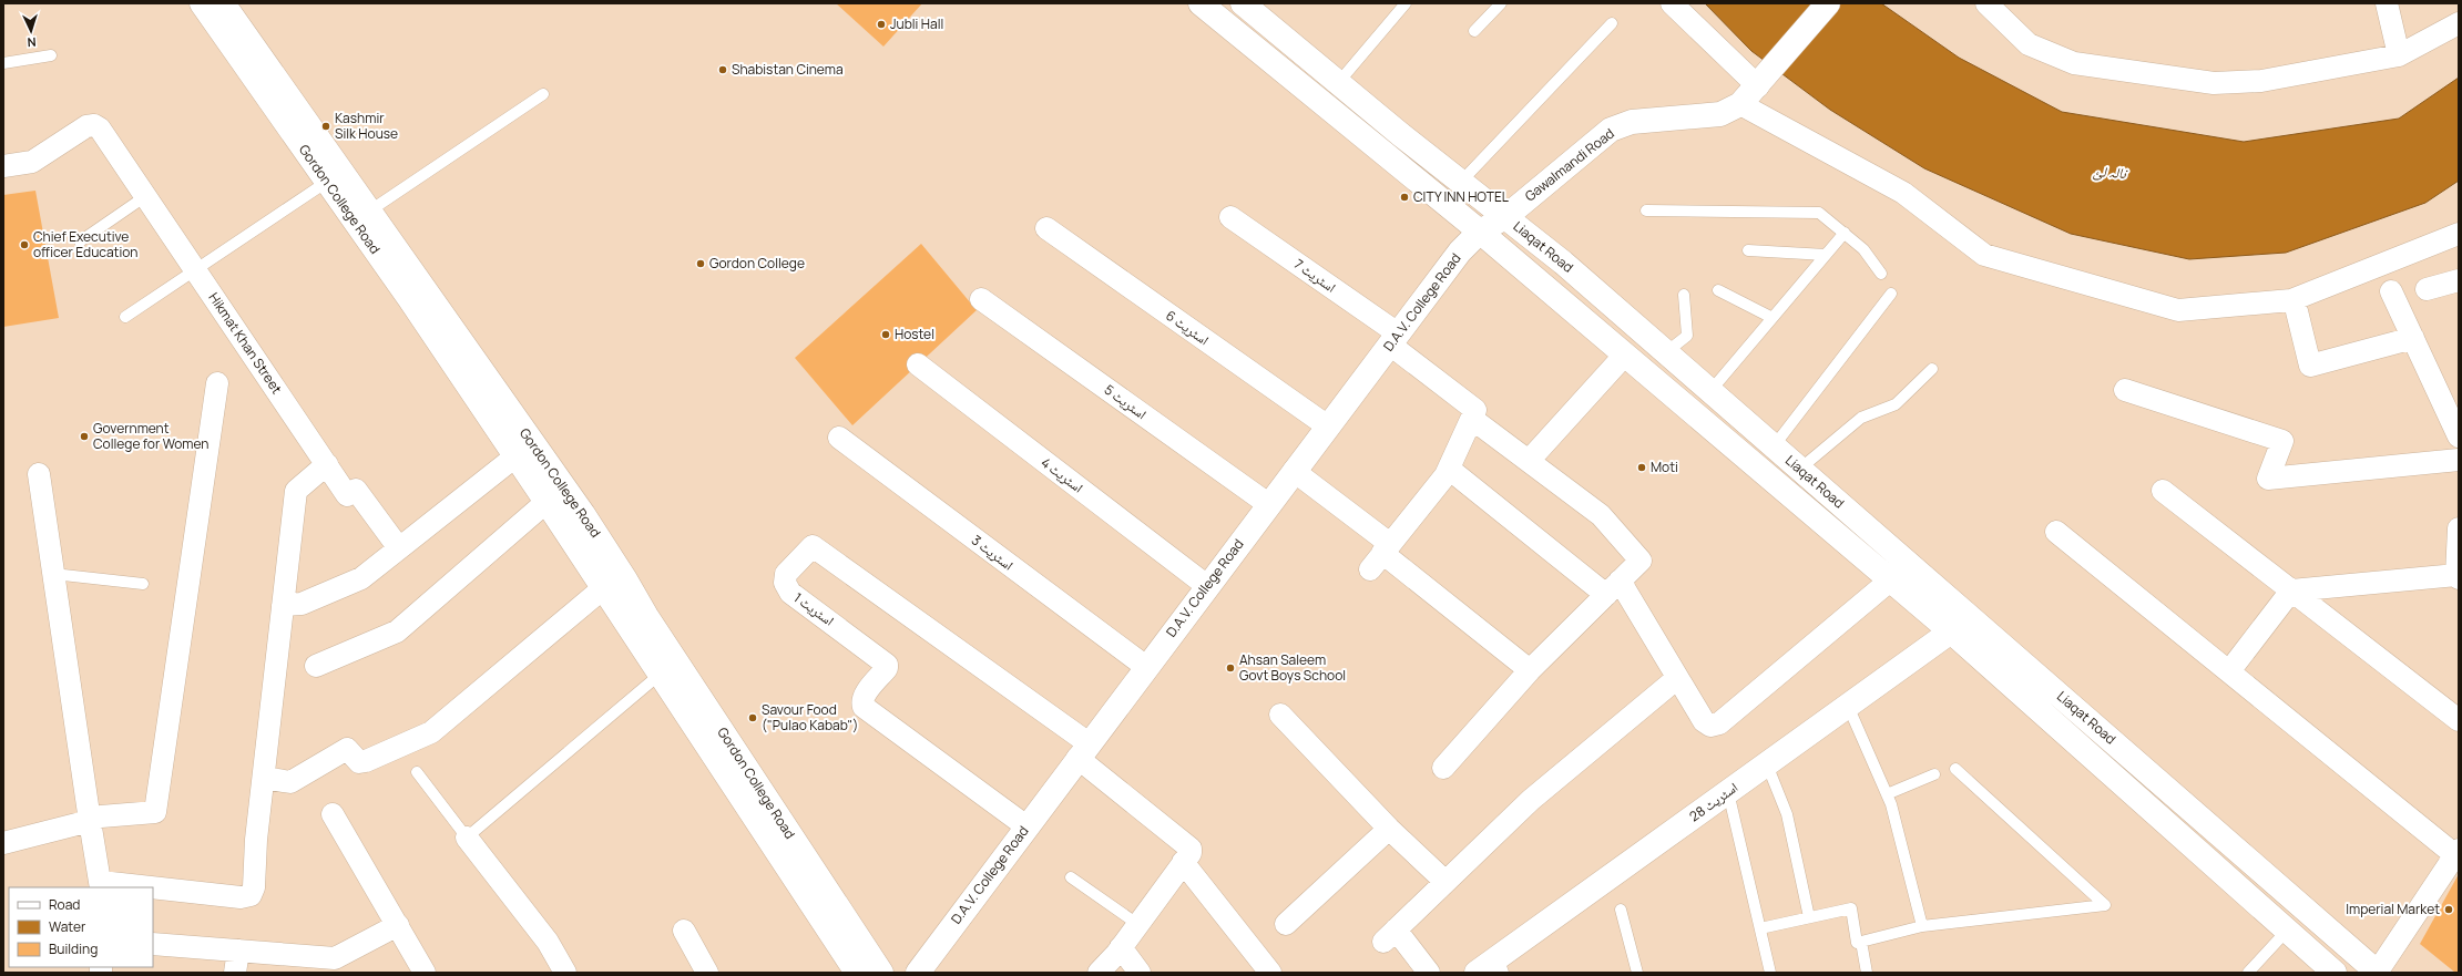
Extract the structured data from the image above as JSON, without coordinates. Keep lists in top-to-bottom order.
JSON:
{
  "streets": {
    "street": [
      "Gawalmandi Road",
      "Gordon College Road",
      "Liaqat Road",
      "اسٹریٹ 7",
      "D.A.V. College Road",
      "اسٹریٹ 6",
      "Hikmat Khan Street",
      "اسٹریٹ 5",
      "اسٹریٹ 4",
      "اسٹریٹ 3",
      "اسٹریٹ 1",
      "اسٹریٹ 28"
    ]
  },
  "crossings": [
    ["Gawalmandi Road", "Liaqat Road"],
    ["Gawalmandi Road", "D.A.V. College Road"],
    ["Liaqat Road", "D.A.V. College Road"],
    ["Liaqat Road", "اسٹریٹ 28"],
    ["اسٹریٹ 7", "D.A.V. College Road"],
    ["D.A.V. College Road", "اسٹریٹ 6"],
    ["D.A.V. College Road", "اسٹریٹ 5"],
    ["D.A.V. College Road", "اسٹریٹ 4"],
    ["D.A.V. College Road", "اسٹریٹ 3"],
    ["D.A.V. College Road", "اسٹریٹ 1"]
  ],
  "water": ["نالہ لئ"],
  "places": [
    "Jubli Hall",
    "Shabistan Cinema",
    "Kashmir Silk House",
    "CITY INN HOTEL",
    "Chief Executive officer Education",
    "Gordon College",
    "Hostel",
    "Government College for Women",
    "Moti",
    "Ahsan Saleem Govt Boys School",
    "Savour Food (\"Pulao Kabab\")",
    "Imperial Market"
  ],
  "legend": ["Road", "Water", "Building"],
  "north": "bottom"
}
